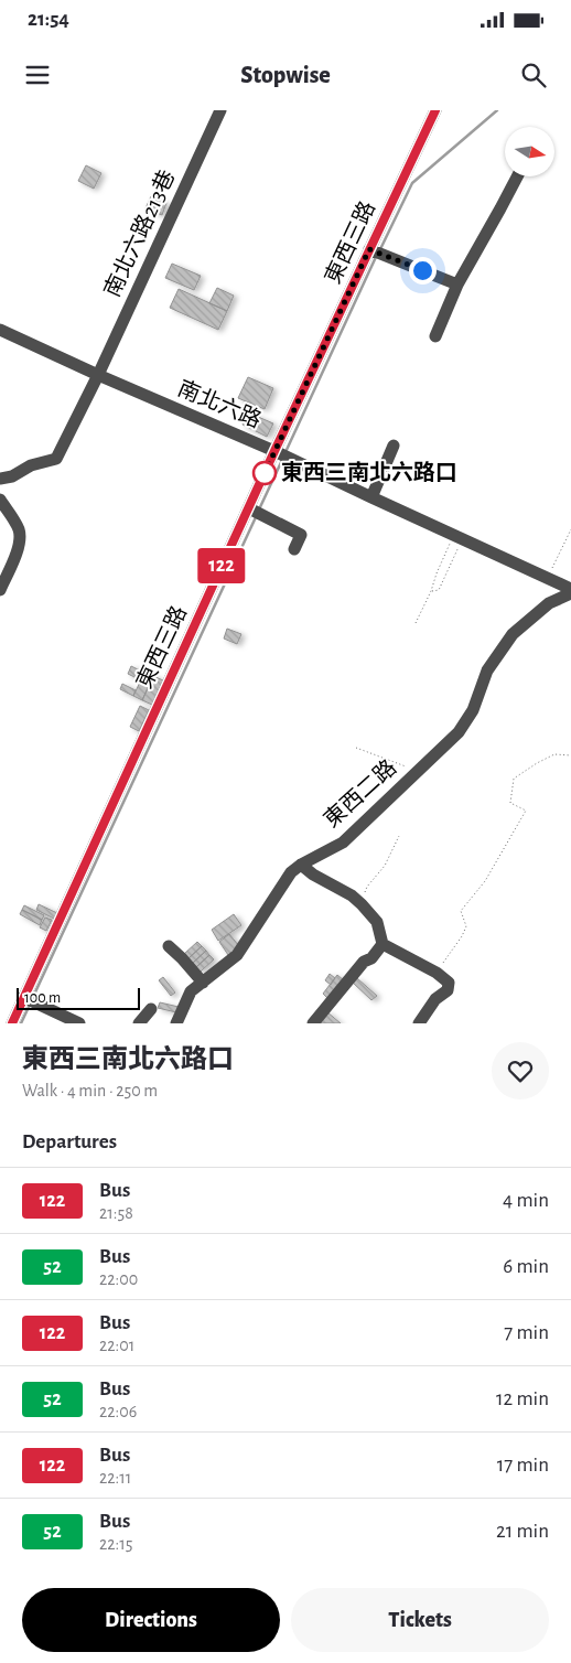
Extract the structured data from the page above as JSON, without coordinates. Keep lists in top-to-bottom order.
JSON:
{
  "streets": {
    "street": [
      "南北六路213巷",
      "東西三路",
      "南北六路",
      "東西二路"
    ]
  },
  "crossings": [
    ["南北六路213巷", "南北六路"],
    ["東西三路", "南北六路"],
    ["南北六路", "東西二路"]
  ],
  "places": ["東西三南北六路口"],
  "lines": ["bus line 122"],
  "scale_bar": "100 m",
  "north": "right",
  "page": {
    "status": "21:54",
    "header": "Stopwise",
    "on_map": "122",
    "scale": "100 m",
    "heading": [
      ["東西三南北六路口", "Walk · 4 min · 250 m"],
      "Departures"
    ],
    "list": [
      {
        "mark": "122",
        "name": "Bus",
        "note": "21:58",
        "value": "4 min"
      },
      {
        "mark": "52",
        "name": "Bus",
        "note": "22:00",
        "value": "6 min"
      },
      {
        "mark": "122",
        "name": "Bus",
        "note": "22:01",
        "value": "7 min"
      },
      {
        "mark": "52",
        "name": "Bus",
        "note": "22:06",
        "value": "12 min"
      },
      {
        "mark": "122",
        "name": "Bus",
        "note": "22:11",
        "value": "17 min"
      },
      {
        "mark": "52",
        "name": "Bus",
        "note": "22:15",
        "value": "21 min"
      }
    ],
    "buttons": ["Directions", "Tickets"]
  }
}
